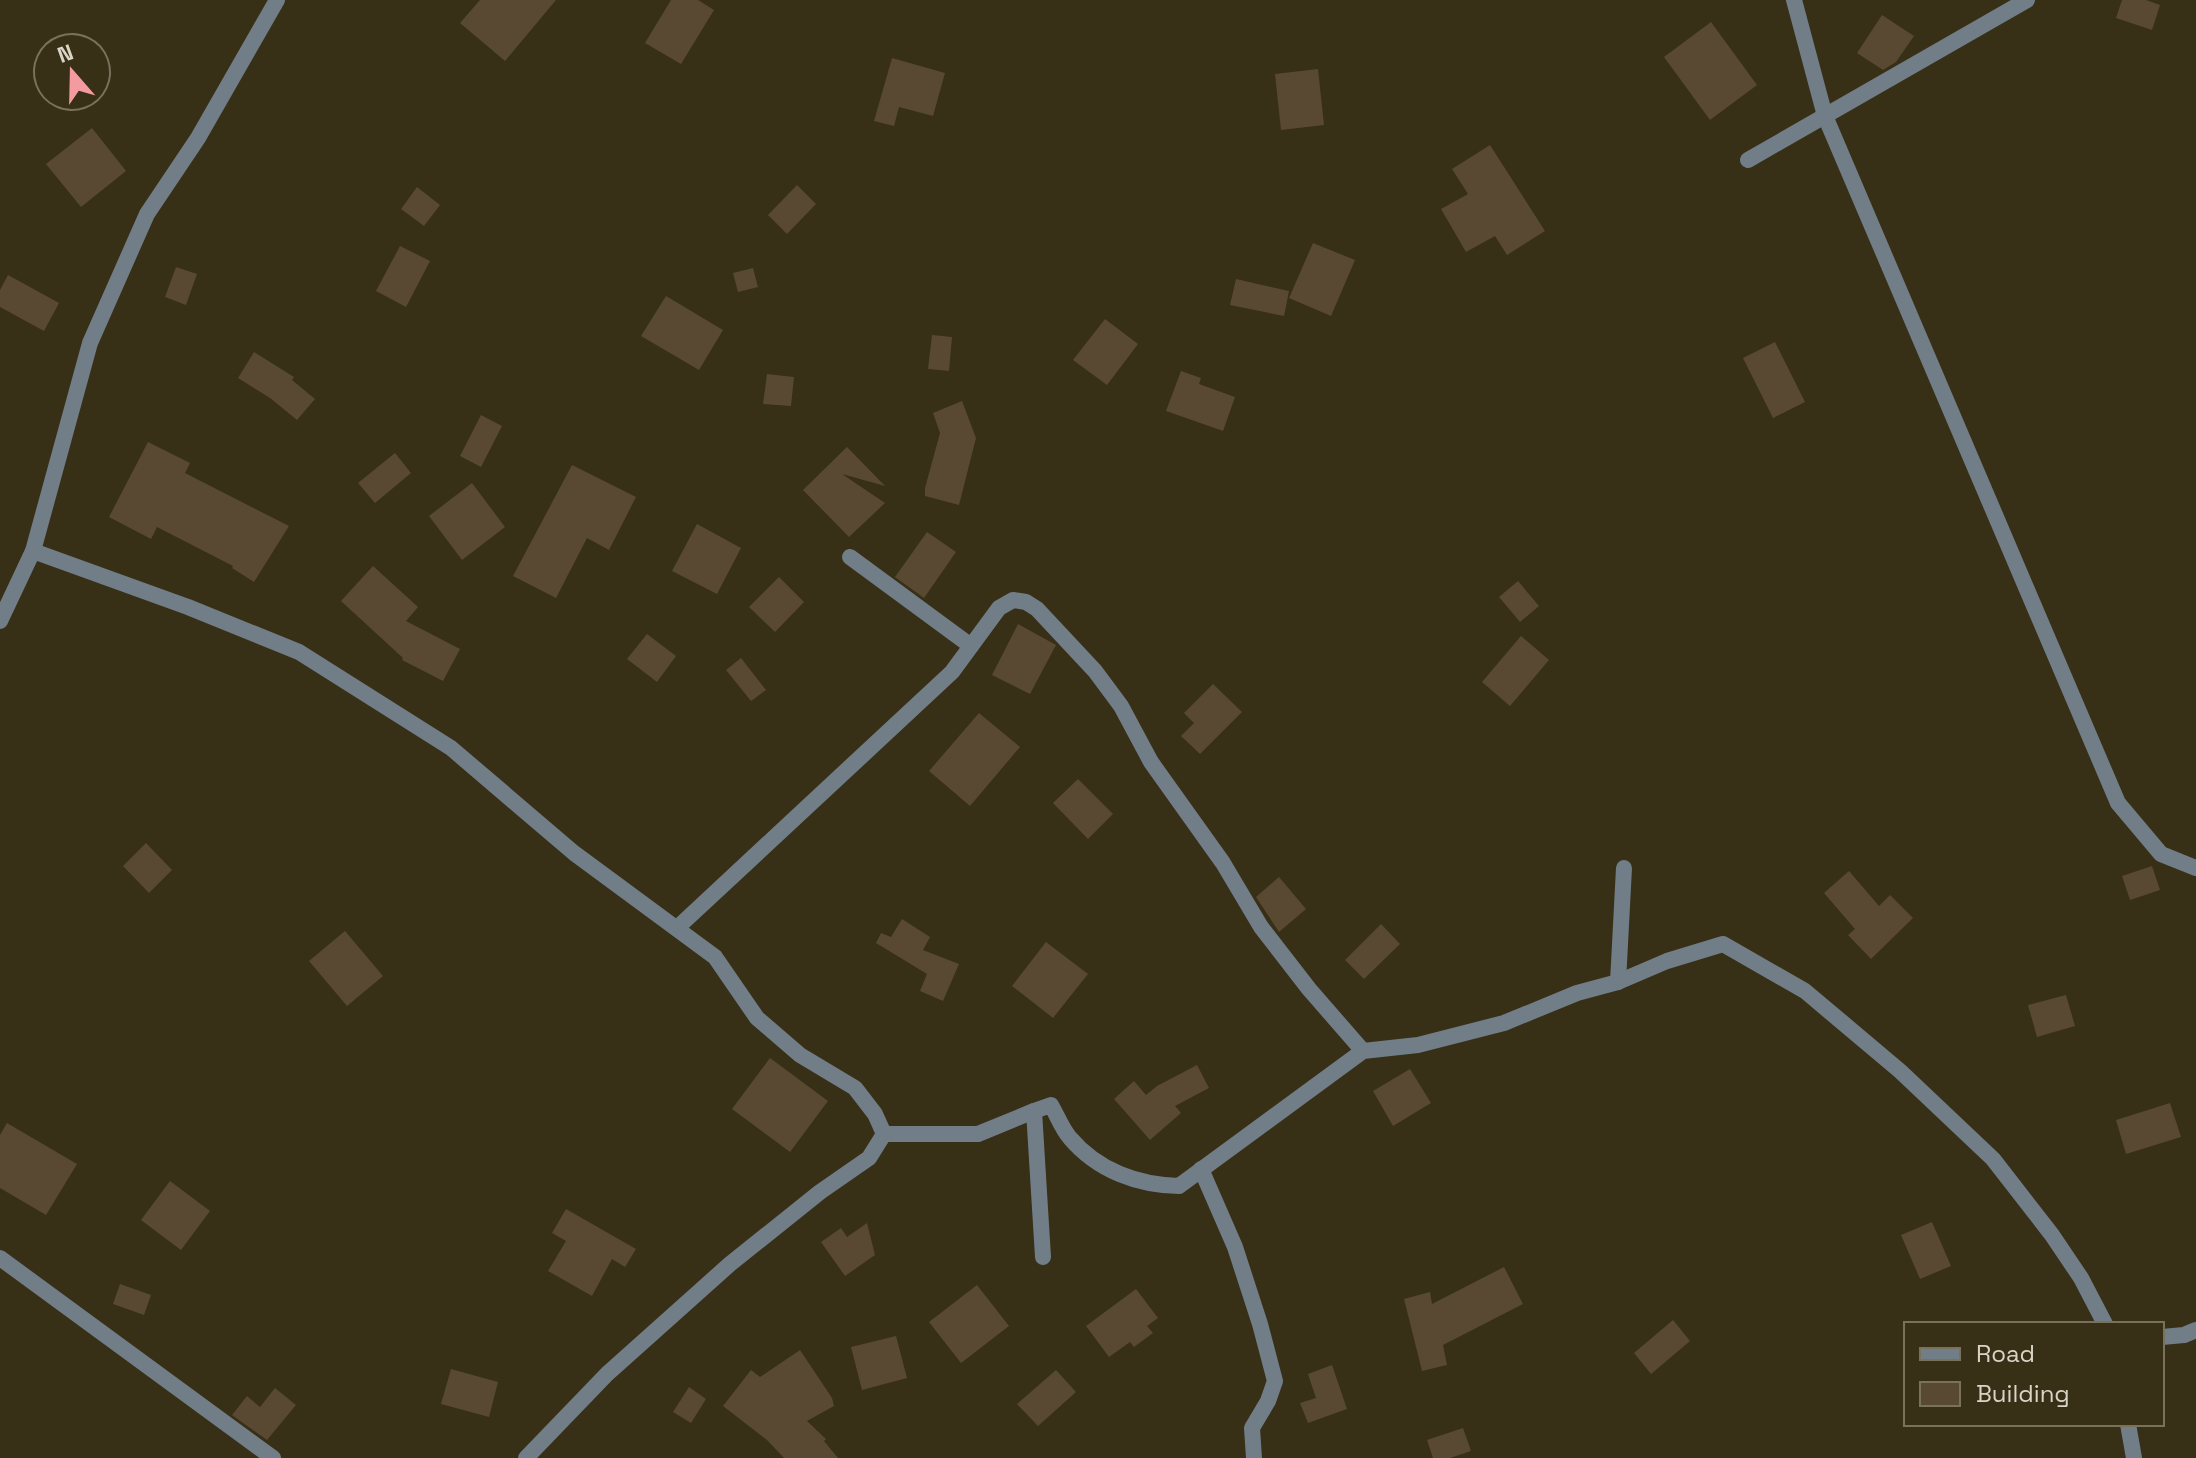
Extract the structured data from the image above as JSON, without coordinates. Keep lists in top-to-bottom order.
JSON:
{
  "legend": ["Road", "Building"],
  "north": "top"
}
